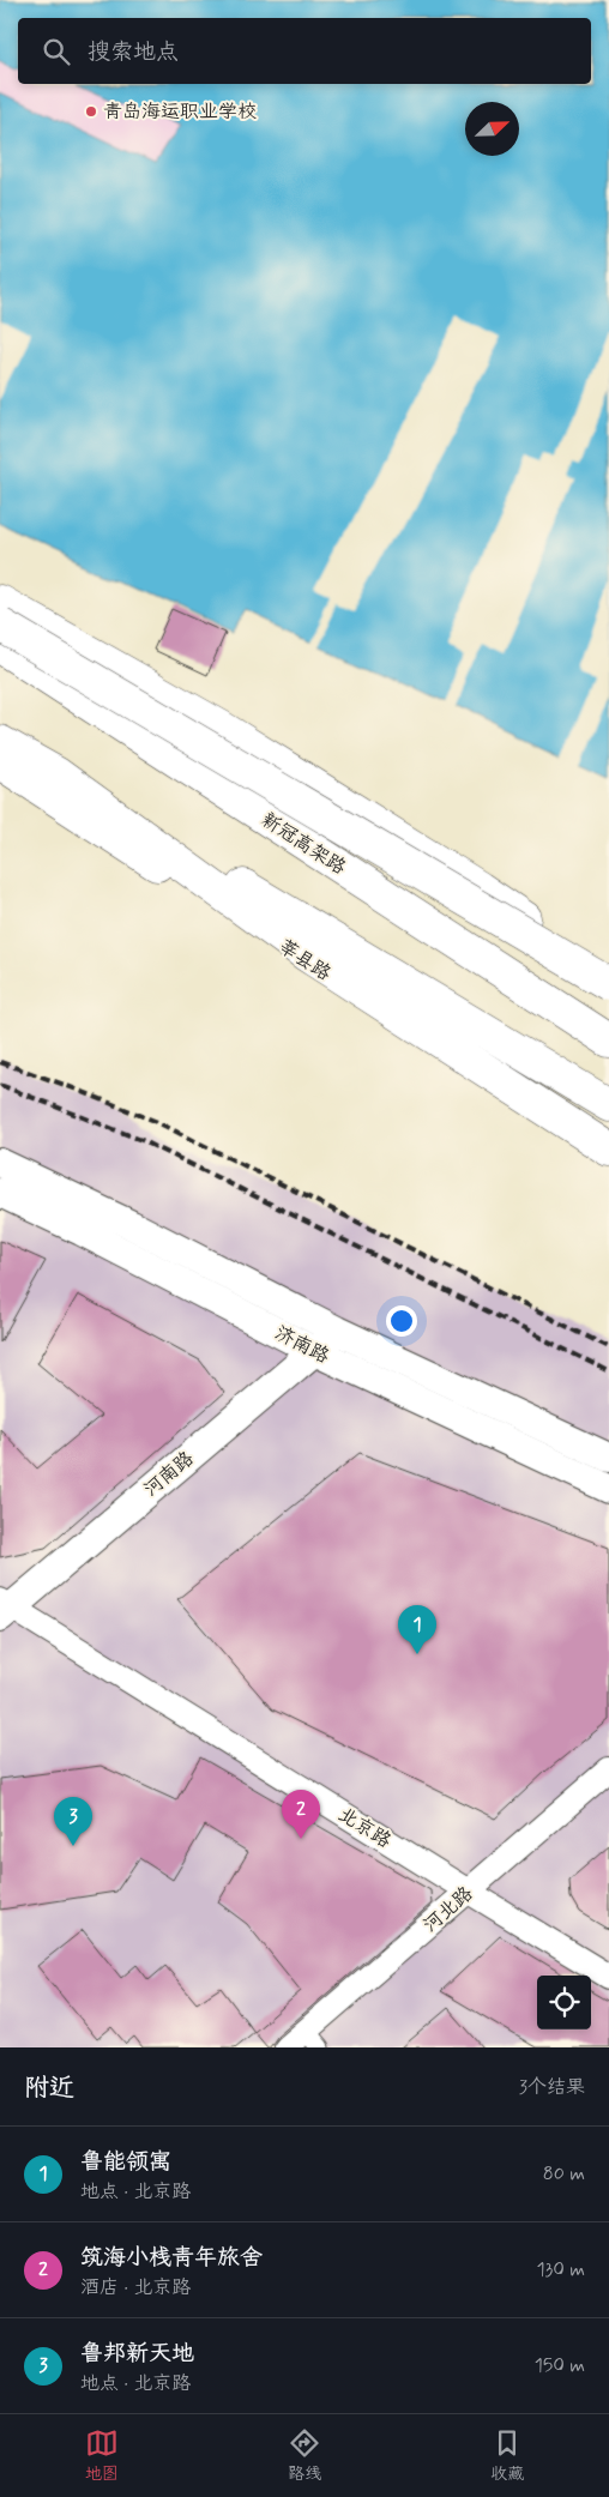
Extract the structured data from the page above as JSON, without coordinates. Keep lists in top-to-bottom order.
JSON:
{
  "streets": {
    "main road": ["新冠高架路", "莘县路"],
    "street": [
      "济南路",
      "河南路",
      "北京路",
      "河北路"
    ]
  },
  "crossings": [
    ["济南路", "河南路"],
    ["河南路", "北京路"],
    ["北京路", "河北路"]
  ],
  "places": ["青岛海运职业学校"],
  "north": "top right",
  "page": {
    "search": "搜索地点",
    "pins": ["1", "2", "3"],
    "heading": ["附近", "3个结果"],
    "list": [
      {
        "mark": "1",
        "name": "鲁能领寓",
        "note": "地点 · 北京路",
        "value": "80 m"
      },
      {
        "mark": "2",
        "name": "筑海小栈青年旅舍",
        "note": "酒店 · 北京路",
        "value": "130 m"
      },
      {
        "mark": "3",
        "name": "鲁邦新天地",
        "note": "地点 · 北京路",
        "value": "150 m"
      }
    ],
    "nav": ["地图", "路线", "收藏"]
  }
}
